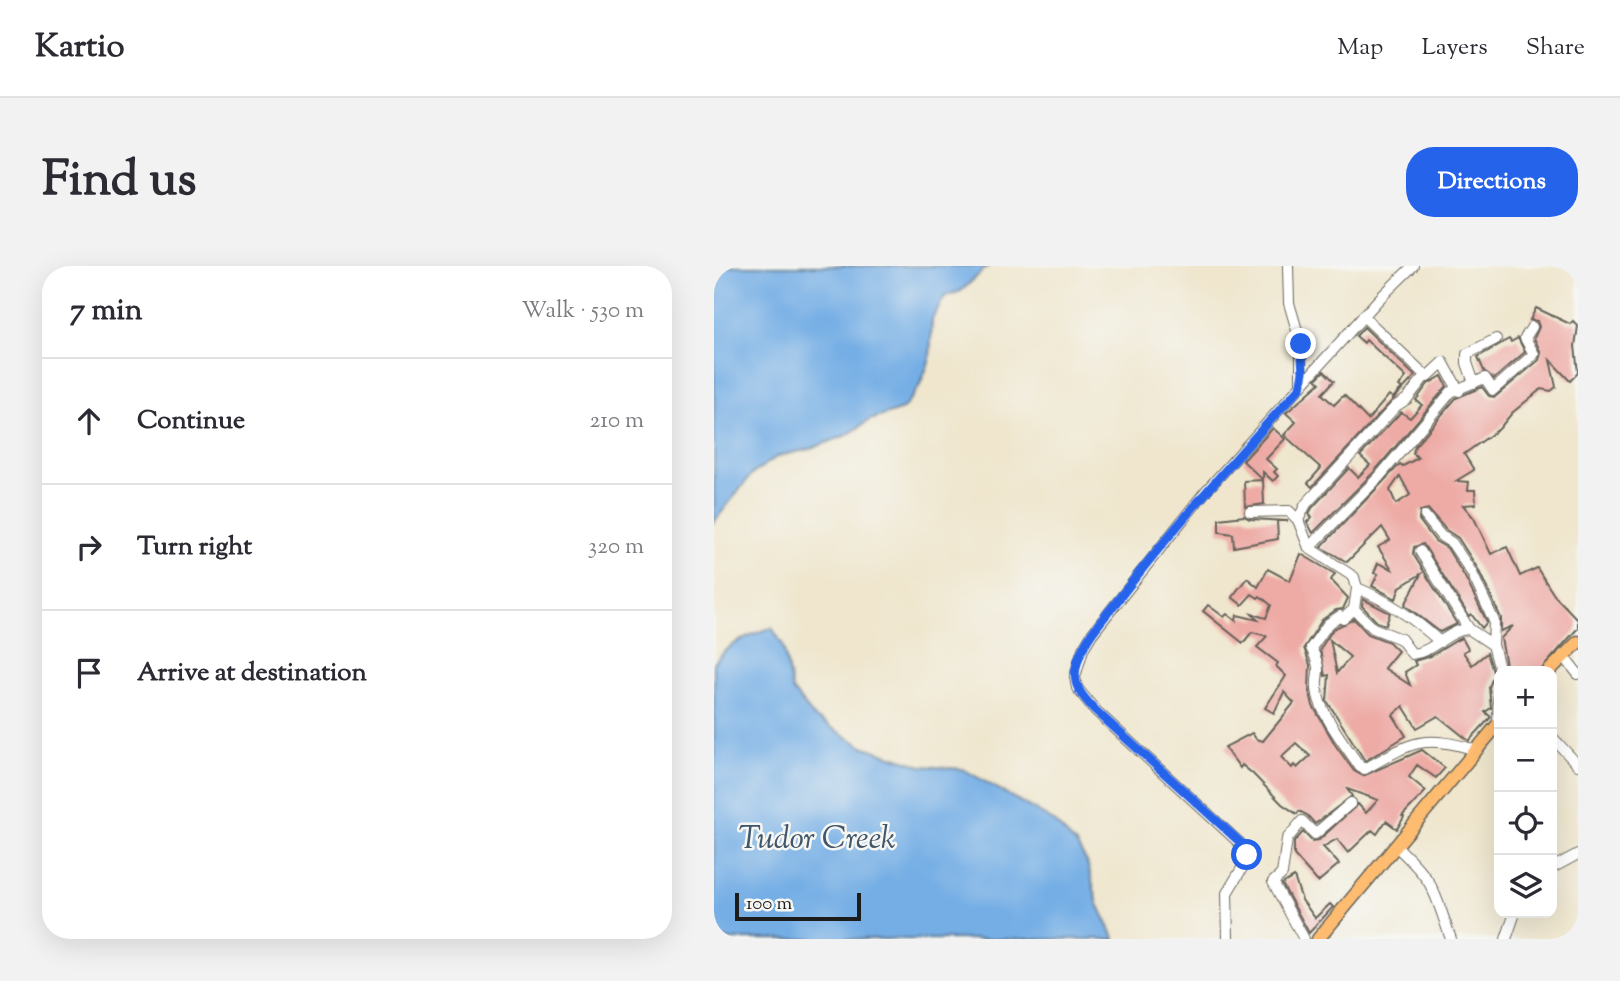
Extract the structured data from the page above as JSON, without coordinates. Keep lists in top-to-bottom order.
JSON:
{
  "water": ["Tudor Creek"],
  "scale_bar": "100 m",
  "page": {
    "header": "Kartio",
    "nav": ["Map", "Layers", "Share"],
    "title": "Find us",
    "buttons": "Directions",
    "heading": ["7 min", "Walk · 530 m"],
    "list": [
      ["Continue", "210 m"],
      ["Turn right", "320 m"],
      "Arrive at destination"
    ],
    "map_buttons": ["+", "−"],
    "scale": "100 m"
  }
}
